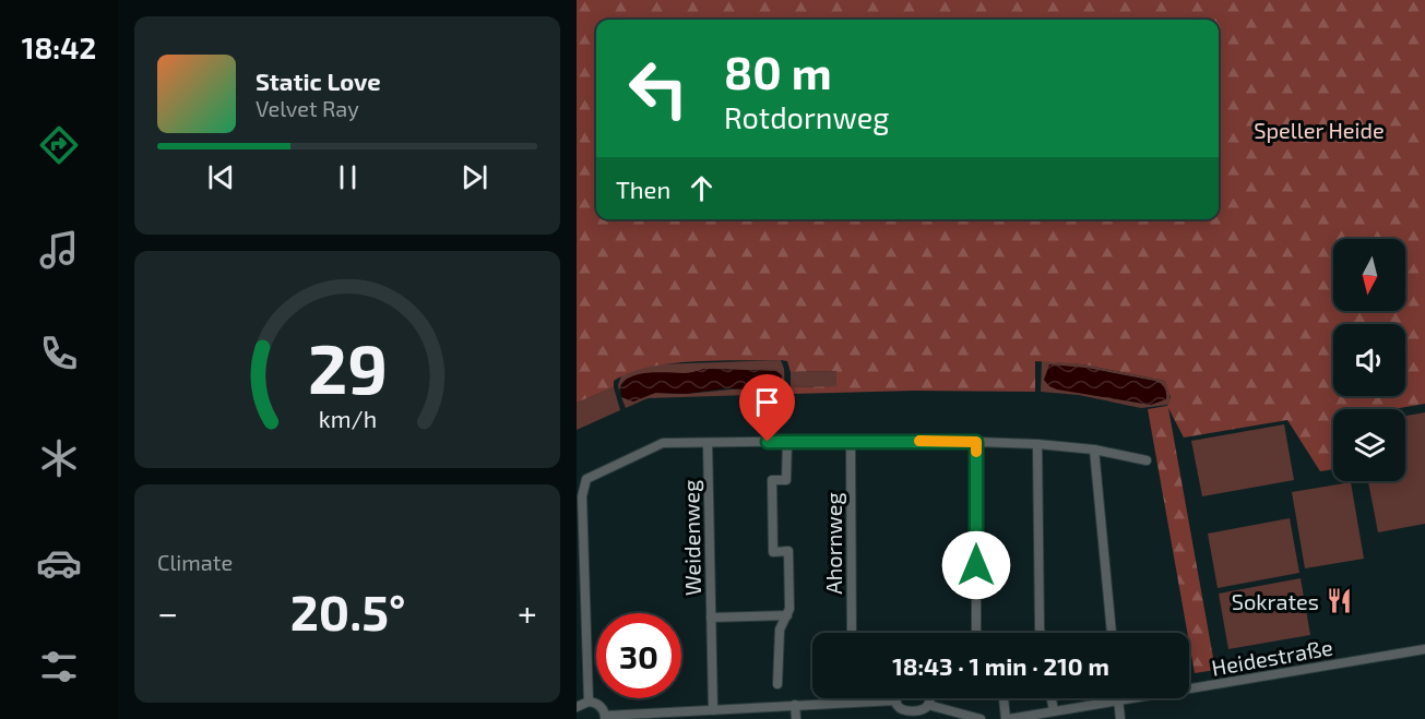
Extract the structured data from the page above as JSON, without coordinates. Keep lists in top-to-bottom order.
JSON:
{
  "streets": {
    "street": ["Weidenweg", "Ahornweg", "Heidestraße"]
  },
  "parks": ["Speller Heide"],
  "places": {
    "restaurant": ["Sokrates"]
  },
  "north": "bottom",
  "page": {
    "tabs": "18:42",
    "turn": ["80 m", "Rotdornweg"],
    "song": ["Static Love", "Velvet Ray"],
    "then": "Then",
    "tile": "Climate",
    "heat": ["−", "20.5°", "+"],
    "limit": "30",
    "trip": "18:43 · 1 min · 210 m",
    "gauge": ["29", "km/h"]
  }
}
